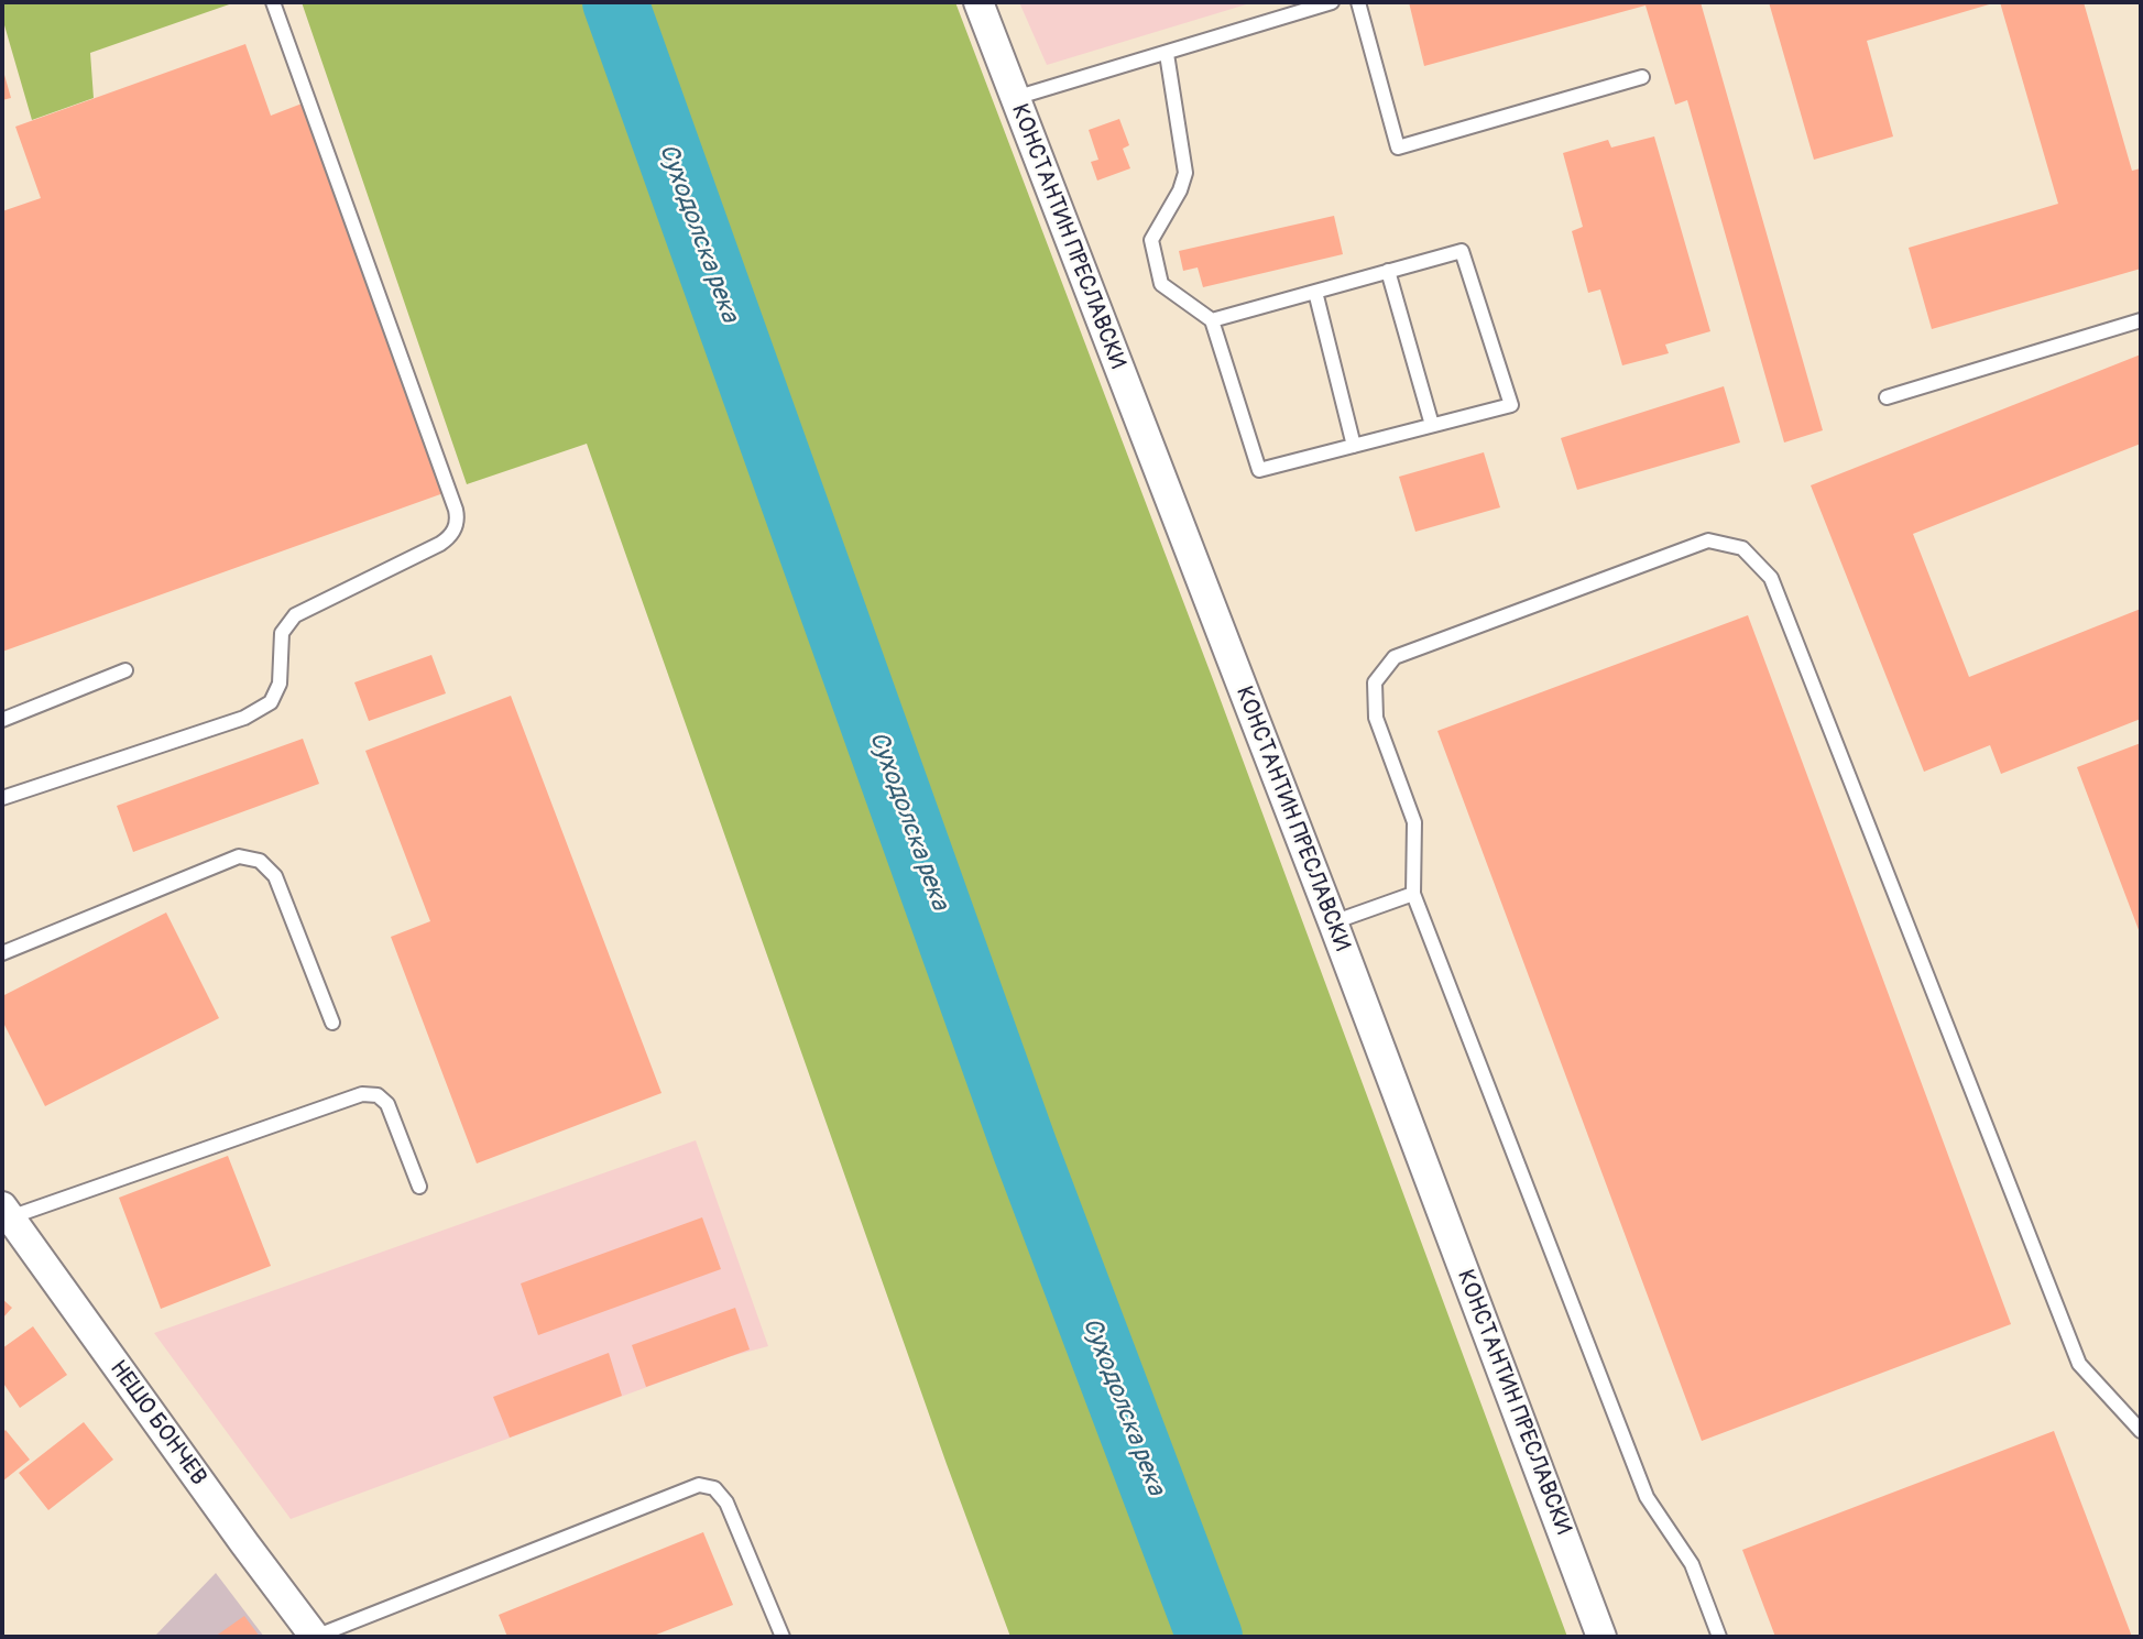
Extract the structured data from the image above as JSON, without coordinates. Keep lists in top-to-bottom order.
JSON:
{
  "streets": {
    "street": ["КОНСТАНТИН ПРЕСЛАВСКИ", "НЕШО БОНЧЕВ"]
  },
  "water": ["Суходолска река"]
}
